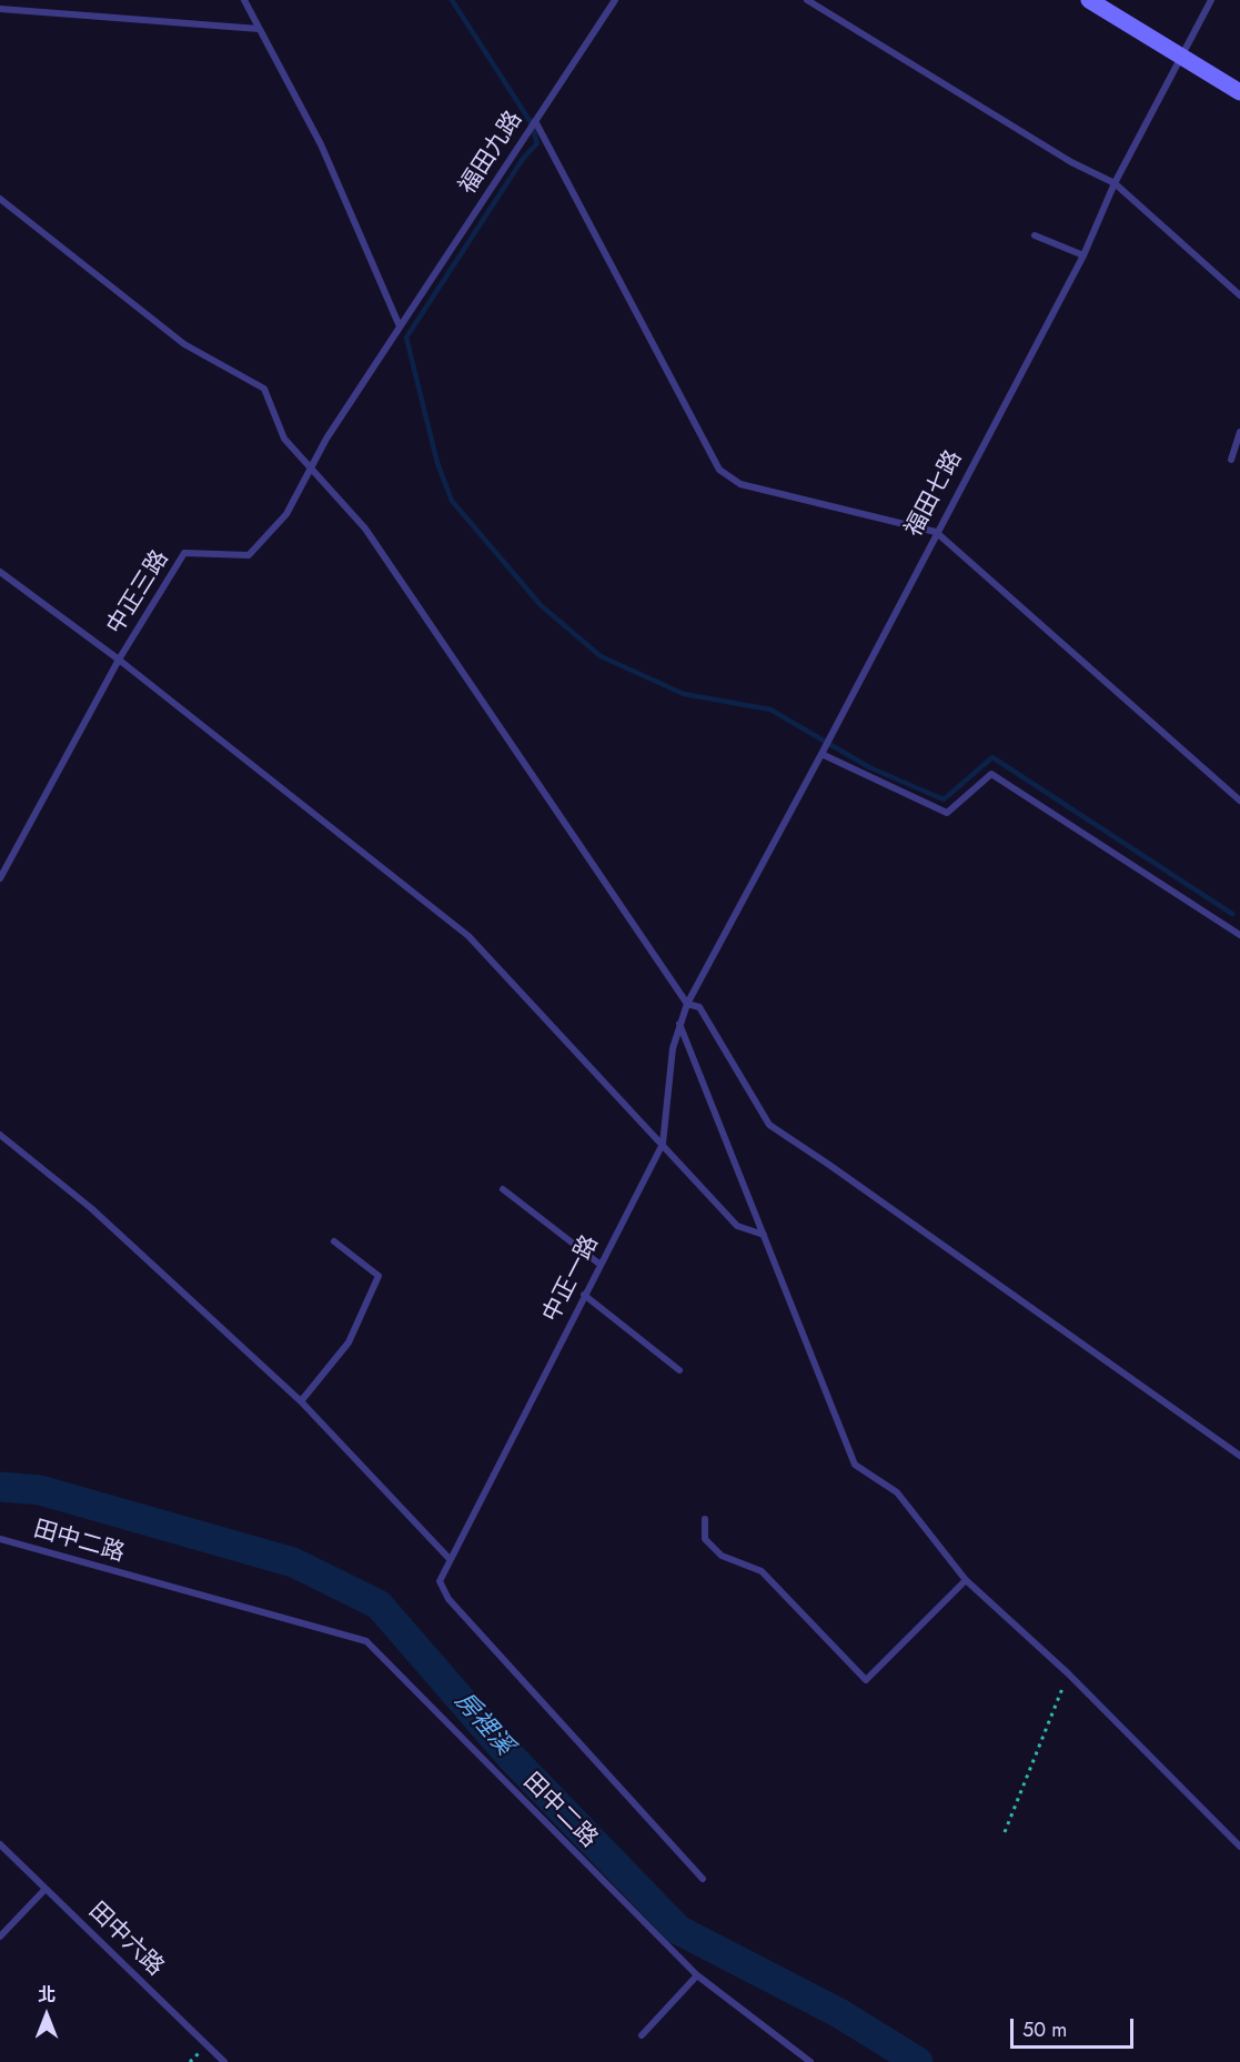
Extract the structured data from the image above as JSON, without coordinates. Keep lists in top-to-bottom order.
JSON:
{
  "streets": {
    "lane": [
      "福田九路",
      "福田七路",
      "中正三路",
      "中正一路",
      "田中二路",
      "田中六路"
    ]
  },
  "crossings": [
    ["福田九路", "中正三路"],
    ["福田七路", "中正一路"]
  ],
  "water": ["房裡溪"],
  "scale_bar": "50 m",
  "north": "top"
}
